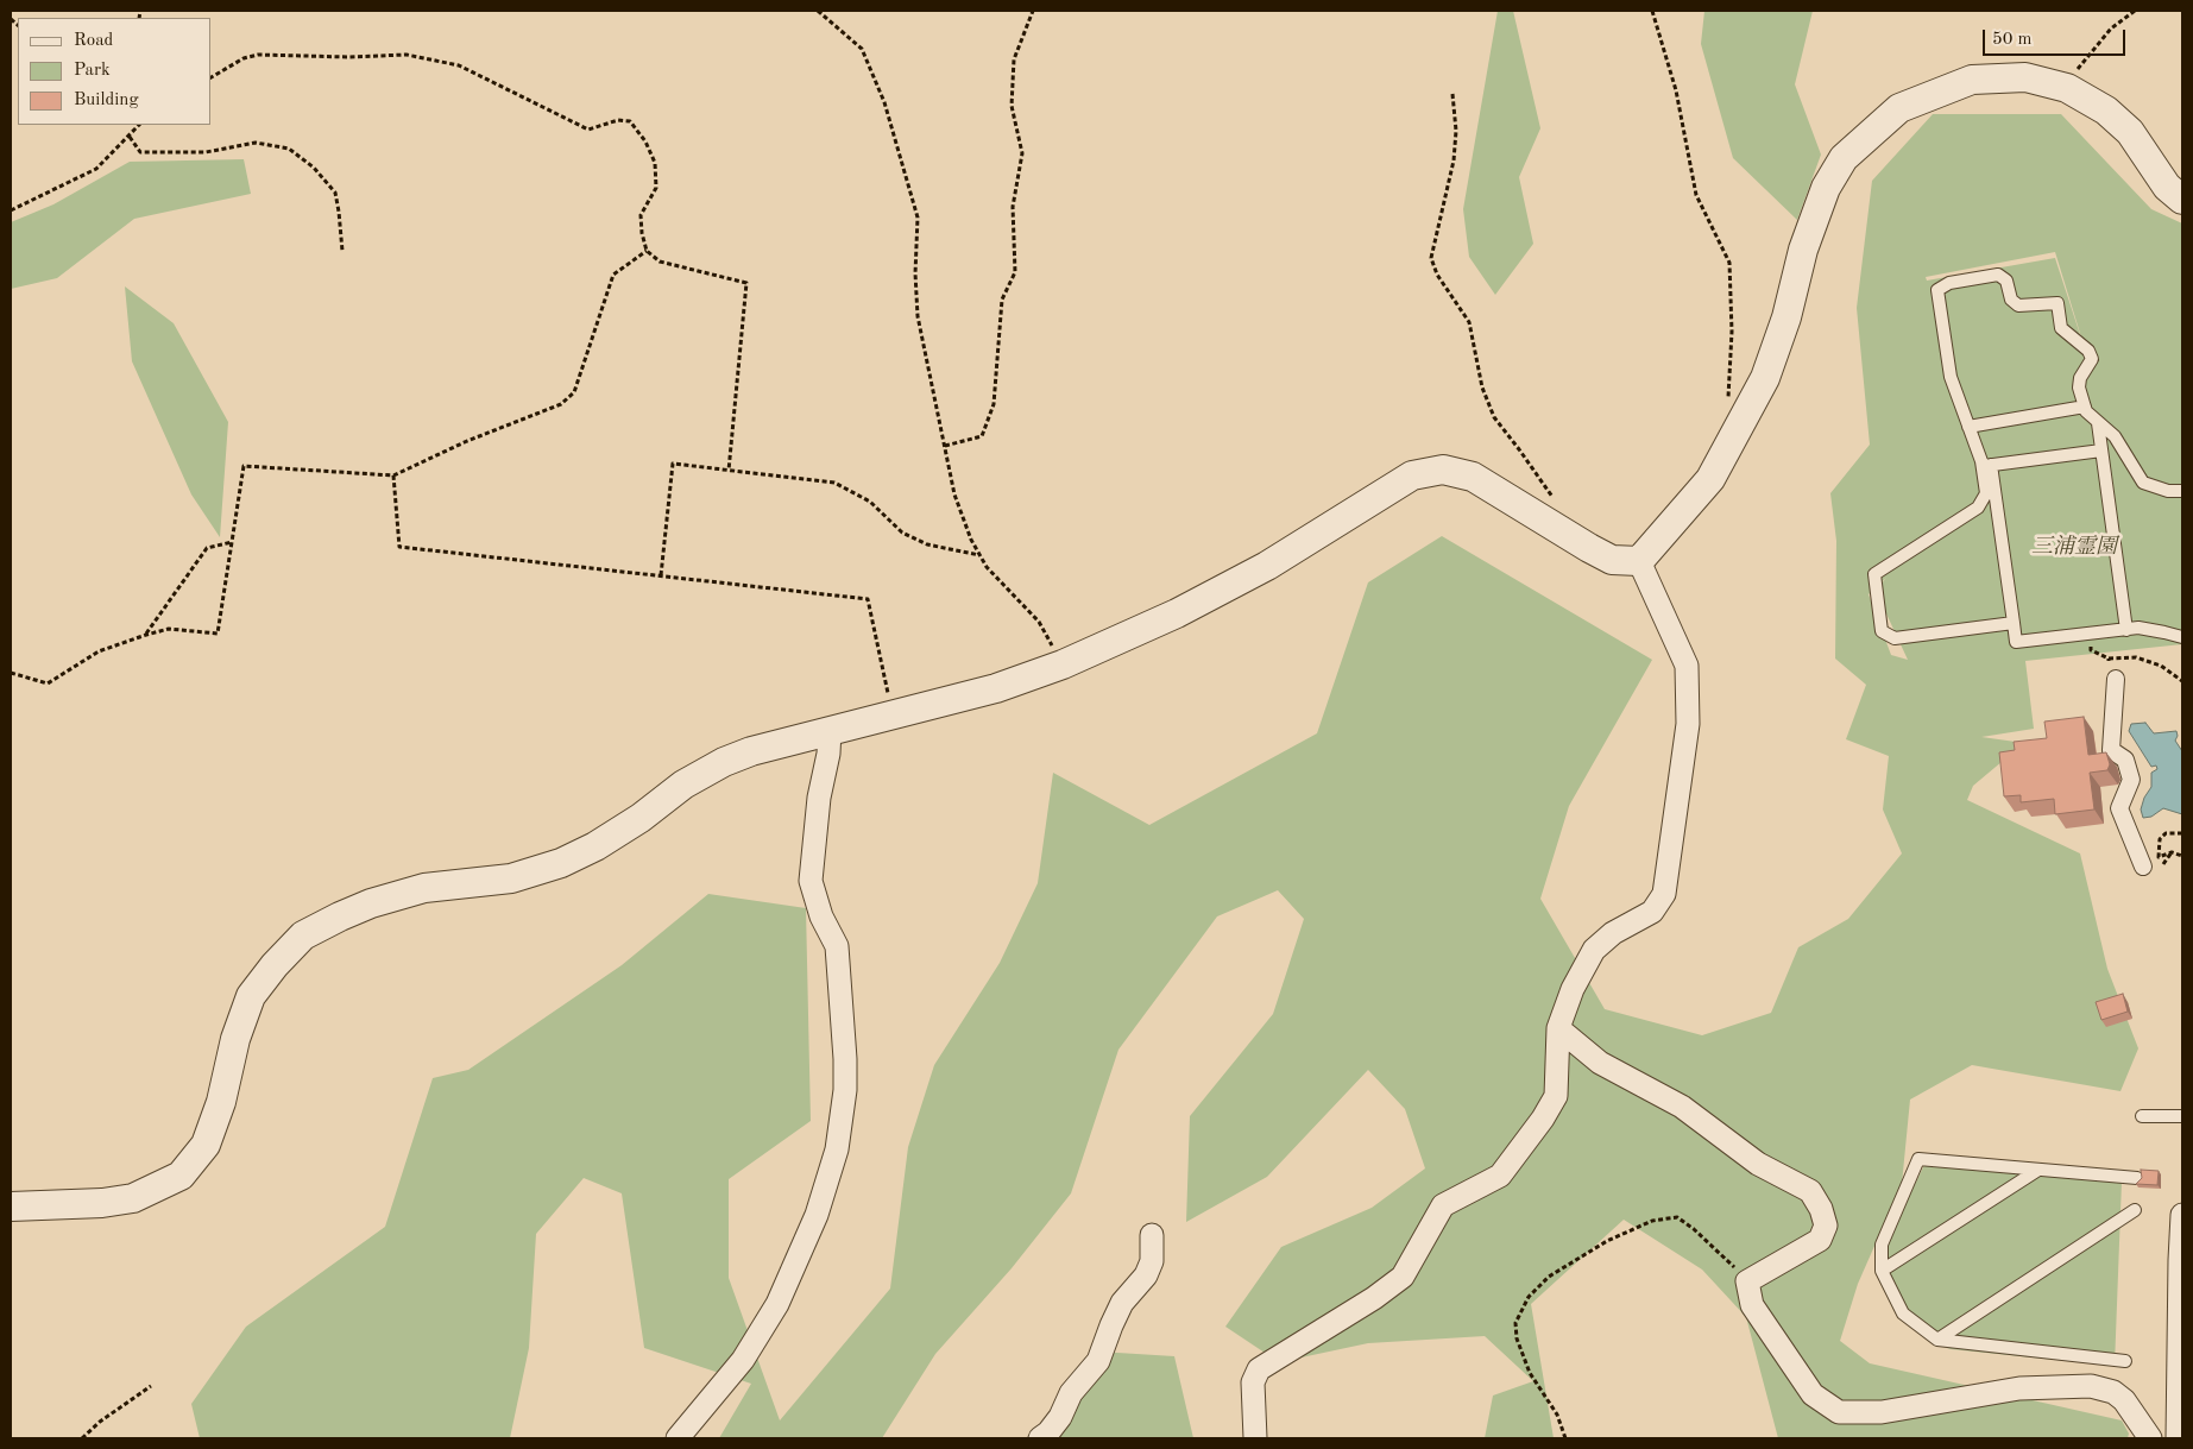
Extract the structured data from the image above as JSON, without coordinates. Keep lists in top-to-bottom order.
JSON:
{
  "parks": ["三浦霊園"],
  "legend": ["Road", "Park", "Building"],
  "scale_bar": "50 m"
}
